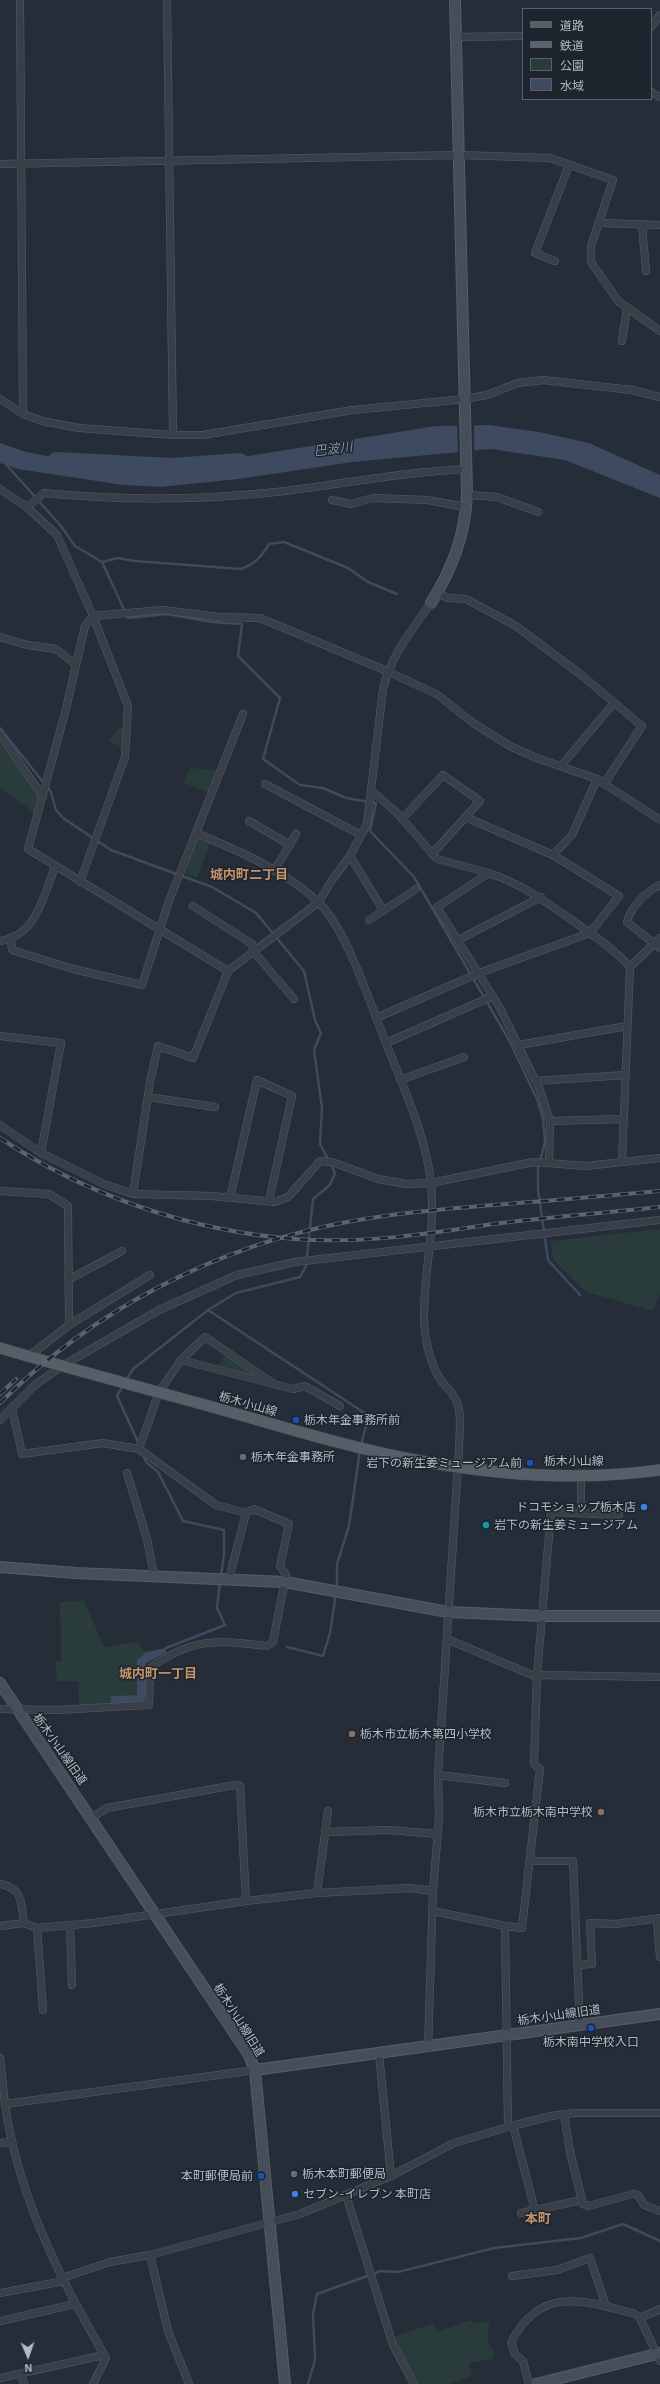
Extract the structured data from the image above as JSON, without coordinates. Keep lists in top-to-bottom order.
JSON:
{
  "streets": {
    "main road": ["栃木小山線"],
    "street": ["栃木小山線旧道"]
  },
  "districts": ["城内町二丁目", "城内町一丁目", "本町"],
  "water": ["巴波川"],
  "places": [
    "栃木年金事務所前",
    "栃木年金事務所",
    "岩下の新生姜ミュージアム前",
    "ドコモショップ栃木店",
    "岩下の新生姜ミュージアム",
    "栃木市立栃木第四小学校",
    "栃木市立栃木南中学校",
    "栃木南中学校入口",
    "栃木本町郵便局",
    "本町郵便局前",
    "セブン-イレブン 本町店"
  ],
  "legend": [
    "道路",
    "鉄道",
    "公園",
    "水域"
  ],
  "north": "bottom"
}
